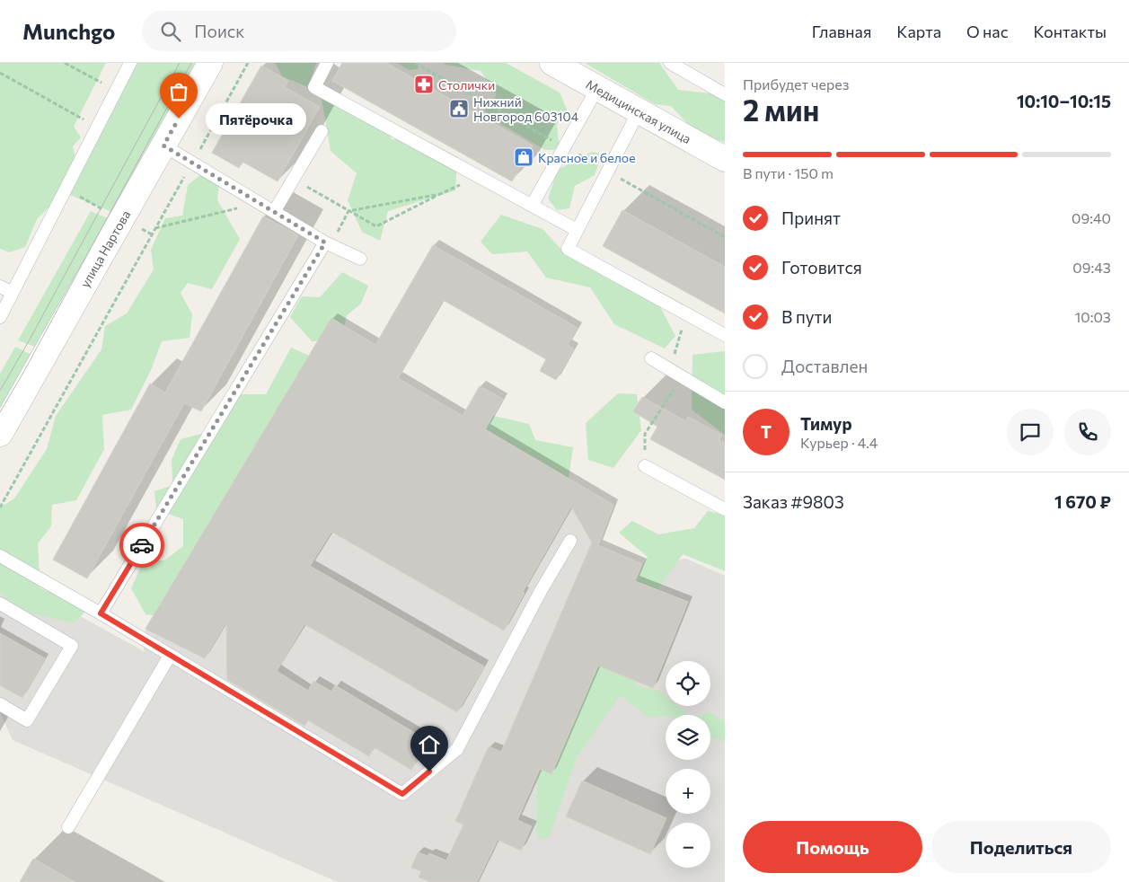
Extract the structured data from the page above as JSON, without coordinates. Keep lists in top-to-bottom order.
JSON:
{
  "streets": {
    "street": ["Медицинская улица", "улица Нартова"]
  },
  "places": {
    "pharmacy": ["Столички"],
    "public building": ["Нижний Новгород 603104"],
    "other": ["Пятёрочка"],
    "shop": ["Красное и белое"]
  },
  "page": {
    "header": "Munchgo",
    "search": "Поиск",
    "nav": [
      "Главная",
      "Карта",
      "О нас",
      "Контакты"
    ],
    "heading": ["2 мин", "Прибудет через", "10:10–10:15"],
    "panel": [
      "Тимур",
      "Курьер · 4.4",
      "Заказ #9803",
      "1 670 ₽"
    ],
    "bubble": "Пятёрочка",
    "bar": "В пути · 150 m",
    "list": [
      ["Принят", "09:40"],
      ["Готовится", "09:43"],
      ["В пути", "10:03"],
      "Доставлен"
    ],
    "round": "Т",
    "map_buttons": ["+", "−"],
    "buttons": ["Помощь", "Поделиться"]
  }
}
